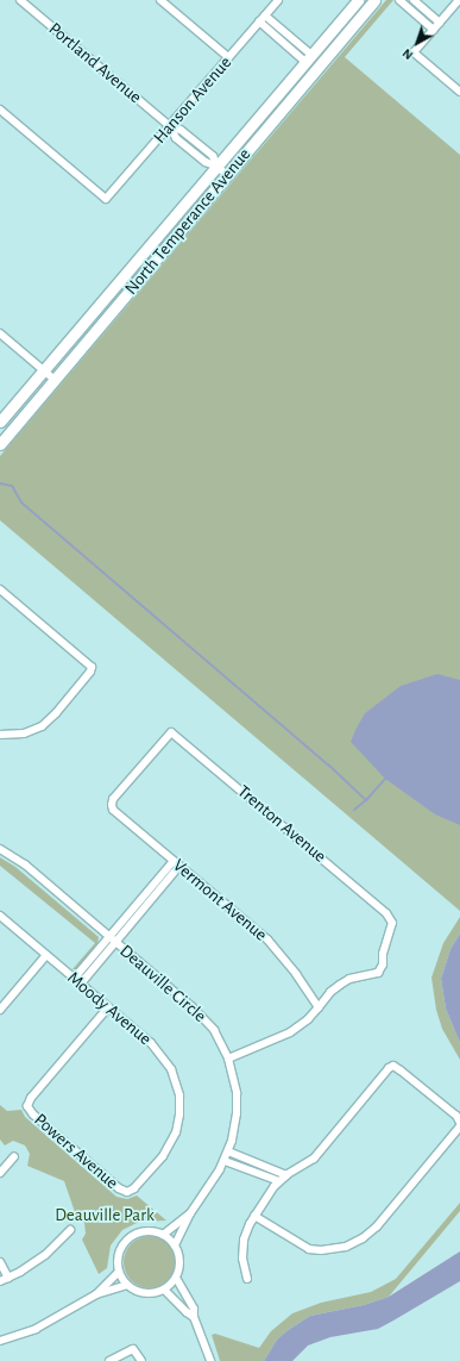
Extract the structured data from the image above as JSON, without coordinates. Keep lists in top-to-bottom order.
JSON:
{
  "streets": {
    "main road": ["North Temperance Avenue"],
    "street": [
      "Portland Avenue",
      "Hanson Avenue",
      "Trenton Avenue",
      "Vermont Avenue",
      "Deauville Circle",
      "Moody Avenue",
      "Powers Avenue"
    ]
  },
  "crossings": [
    ["Portland Avenue", "Hanson Avenue"],
    ["Portland Avenue", "North Temperance Avenue"],
    ["Trenton Avenue", "Vermont Avenue"],
    ["Moody Avenue", "Powers Avenue"]
  ],
  "parks": ["Deauville Park"],
  "north": "bottom left"
}
